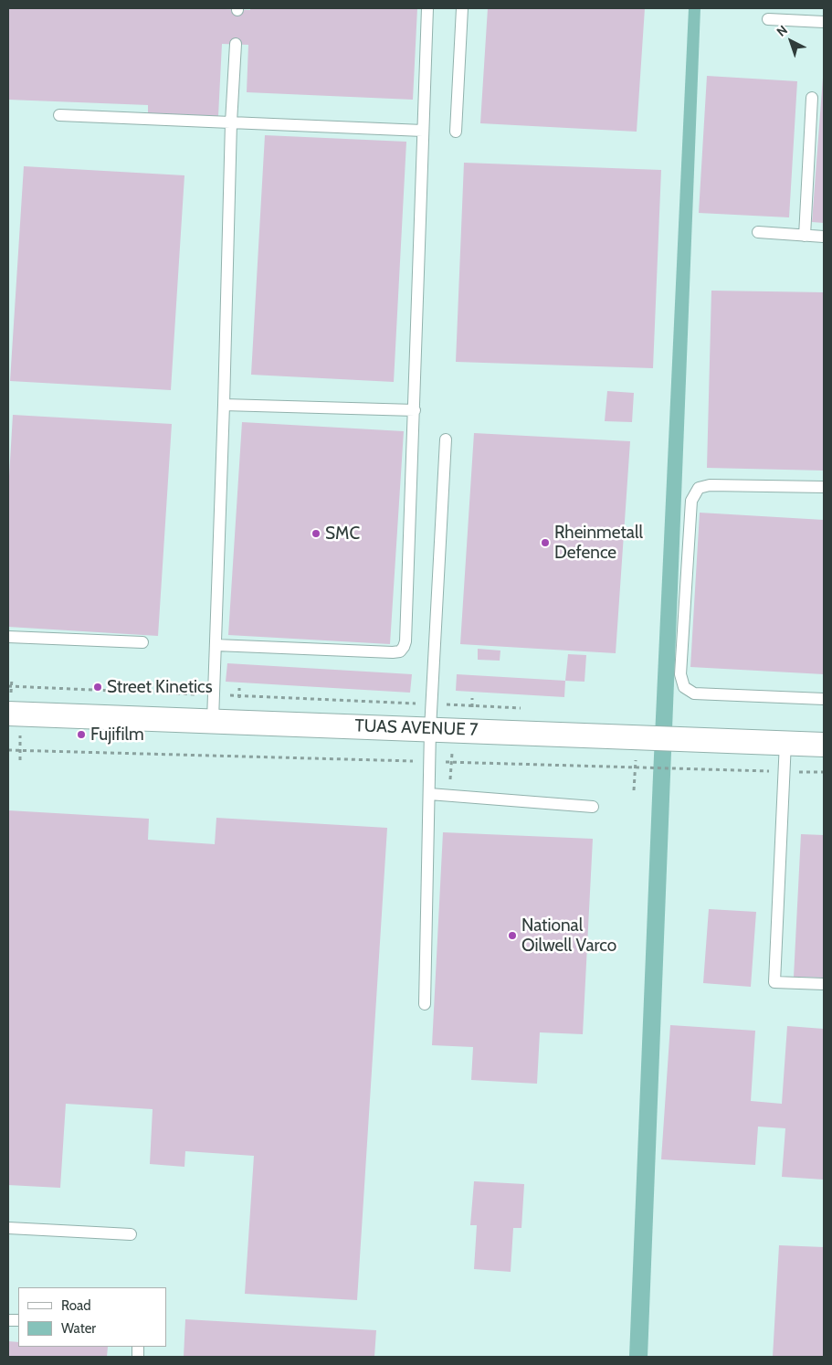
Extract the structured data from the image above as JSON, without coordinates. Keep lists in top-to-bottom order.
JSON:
{
  "streets": {
    "street": ["TUAS AVENUE 7"]
  },
  "places": [
    "SMC",
    "Rheinmetall Defence",
    "Street Kinetics",
    "Fujifilm",
    "National Oilwell Varco"
  ],
  "legend": ["Road", "Water"],
  "north": "top left"
}
